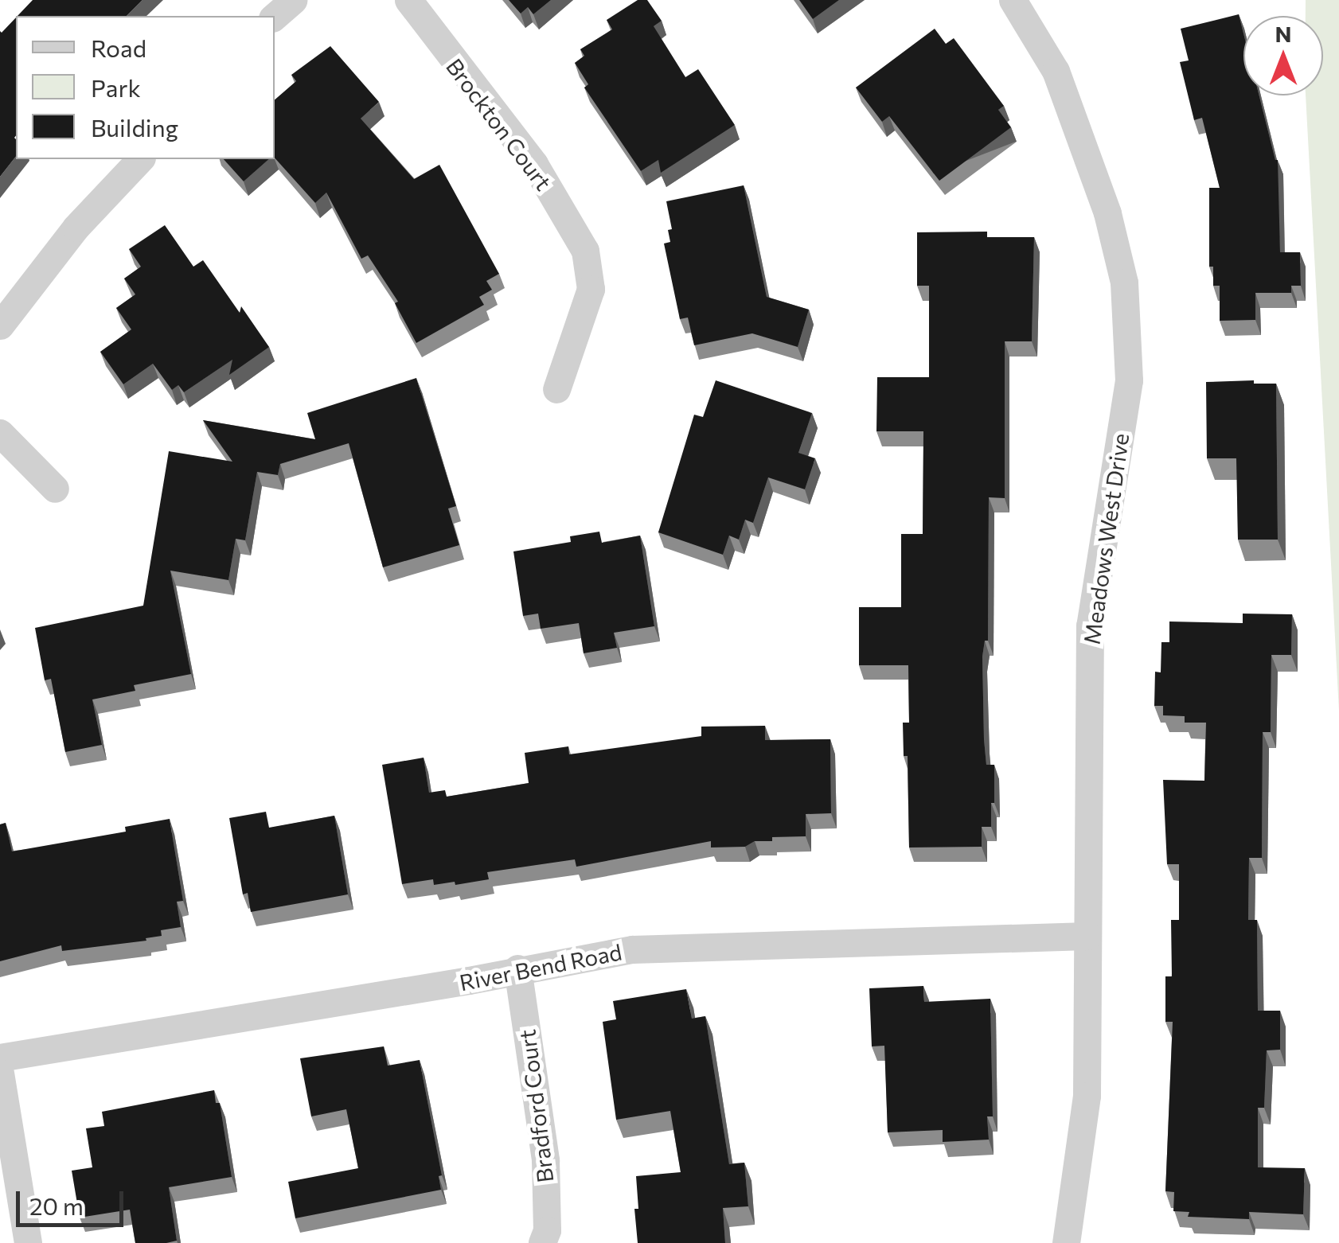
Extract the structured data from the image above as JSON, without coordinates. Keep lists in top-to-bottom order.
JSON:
{
  "streets": {
    "street": [
      "Brockton Court",
      "Meadows West Drive",
      "River Bend Road",
      "Bradford Court"
    ]
  },
  "crossings": [
    ["Meadows West Drive", "River Bend Road"],
    ["River Bend Road", "Bradford Court"]
  ],
  "legend": ["Road", "Park", "Building"],
  "scale_bar": "20 m",
  "north": "top"
}
